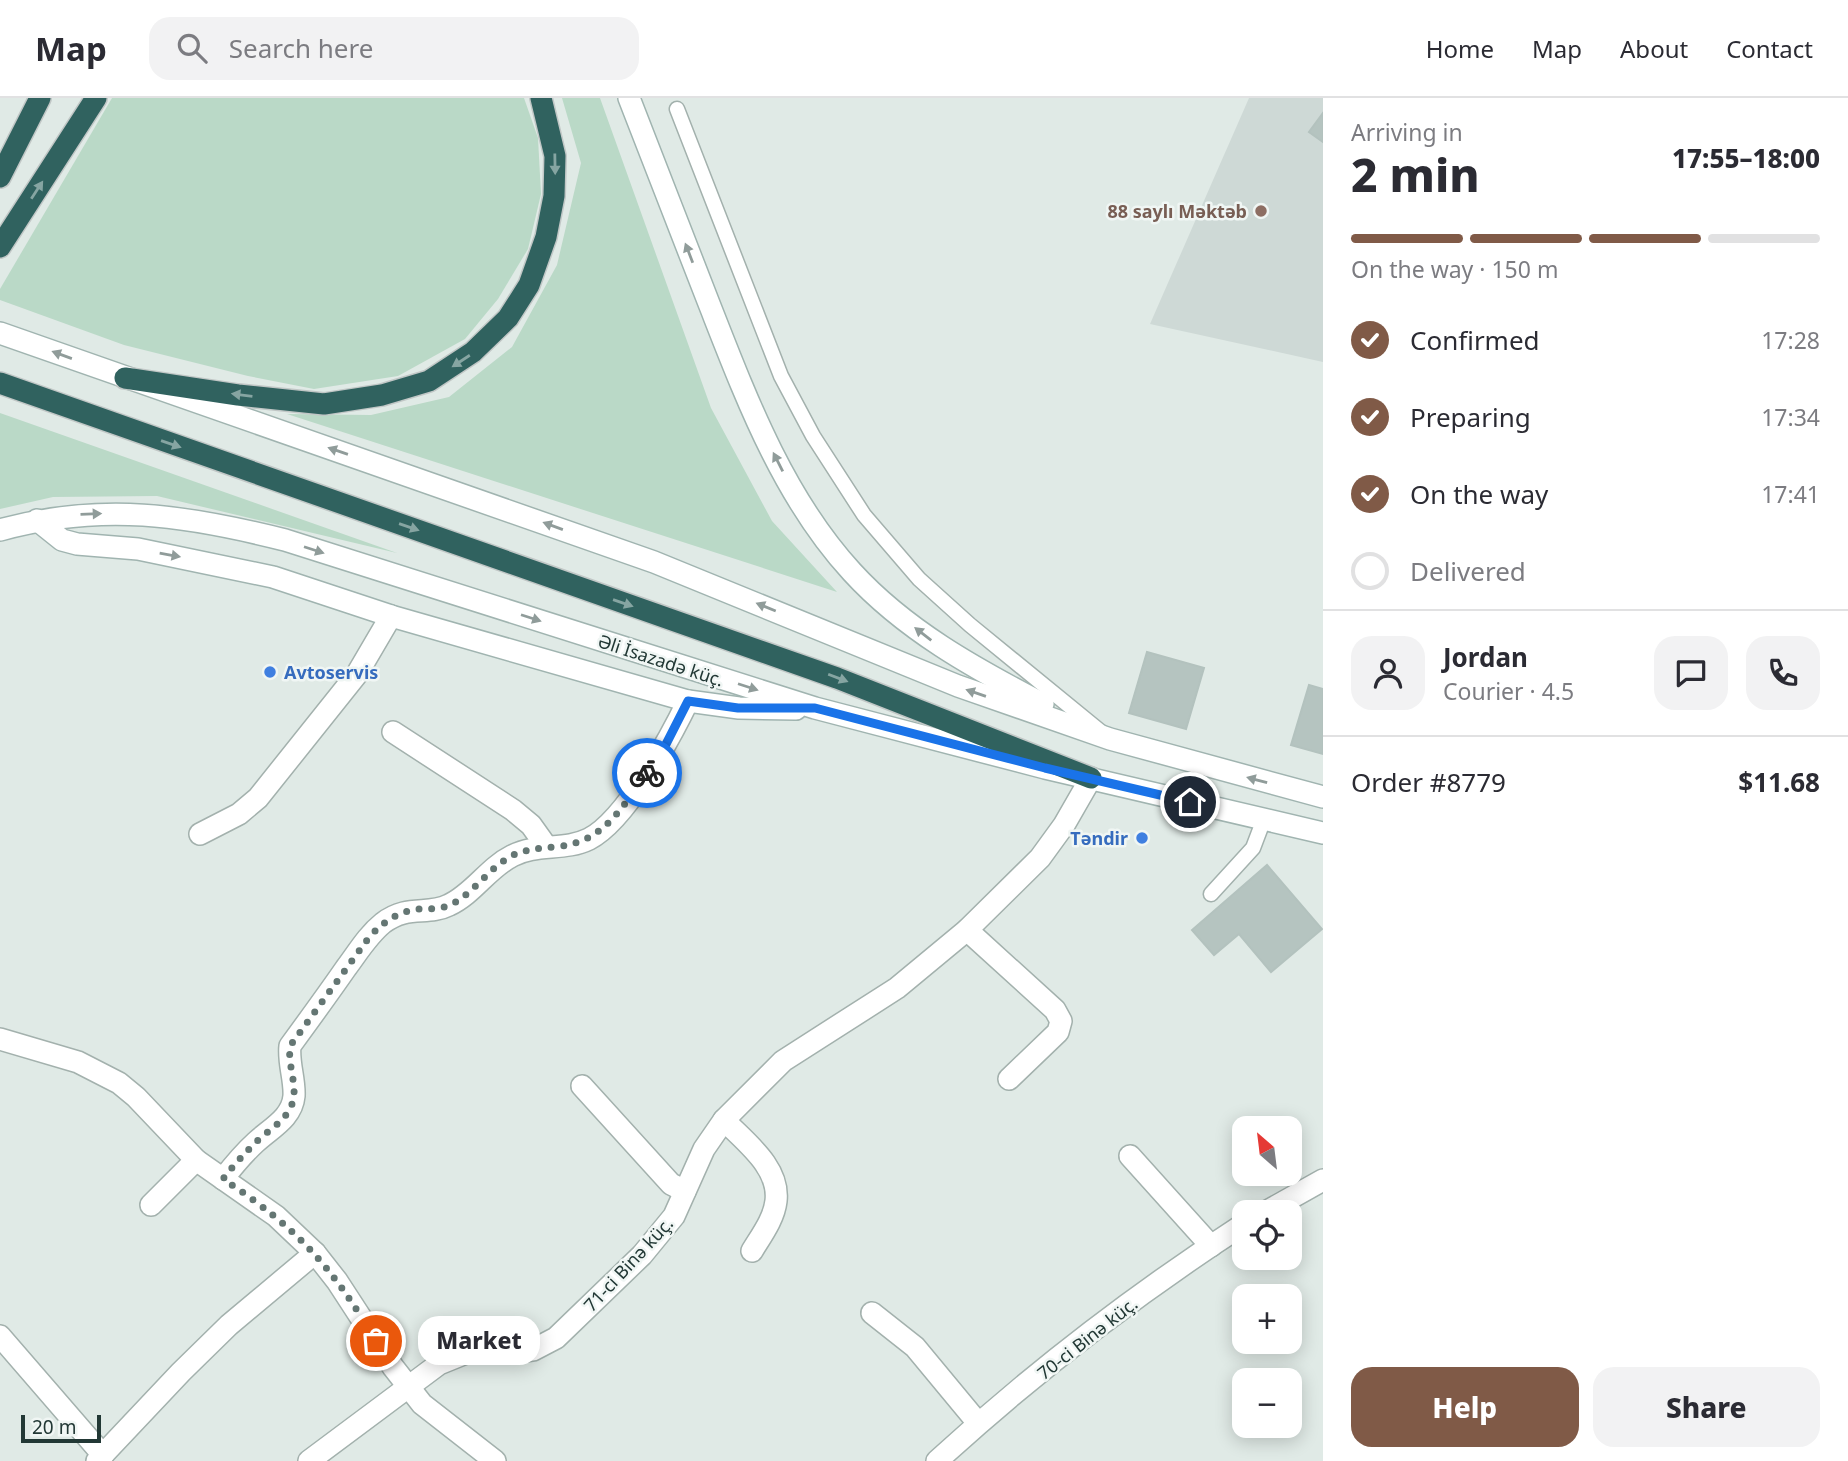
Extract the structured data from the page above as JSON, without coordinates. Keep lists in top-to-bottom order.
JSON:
{
  "streets": {
    "street": ["Əli İsazadə küç.", "71-ci Binə küç.", "70-ci Binə küç."]
  },
  "crossings": [
    ["Əli İsazadə küç.", "71-ci Binə küç."]
  ],
  "places": [
    "88 saylı Məktəb",
    "Avtoservis",
    "Təndir",
    "Market"
  ],
  "scale_bar": "20 m",
  "north": "top left",
  "page": {
    "header": "Map",
    "search": "Search here",
    "nav": [
      "Home",
      "Map",
      "About",
      "Contact"
    ],
    "heading": ["2 min", "Arriving in", "17:55–18:00"],
    "panel": [
      "Jordan",
      "Courier · 4.5",
      "Order #8779",
      "$11.68"
    ],
    "bar": "On the way · 150 m",
    "list": [
      ["Confirmed", "17:28"],
      ["Preparing", "17:34"],
      ["On the way", "17:41"],
      "Delivered"
    ],
    "map_buttons": ["+", "−"],
    "bubble": "Market",
    "buttons": ["Help", "Share"],
    "scale": "20 m"
  }
}
